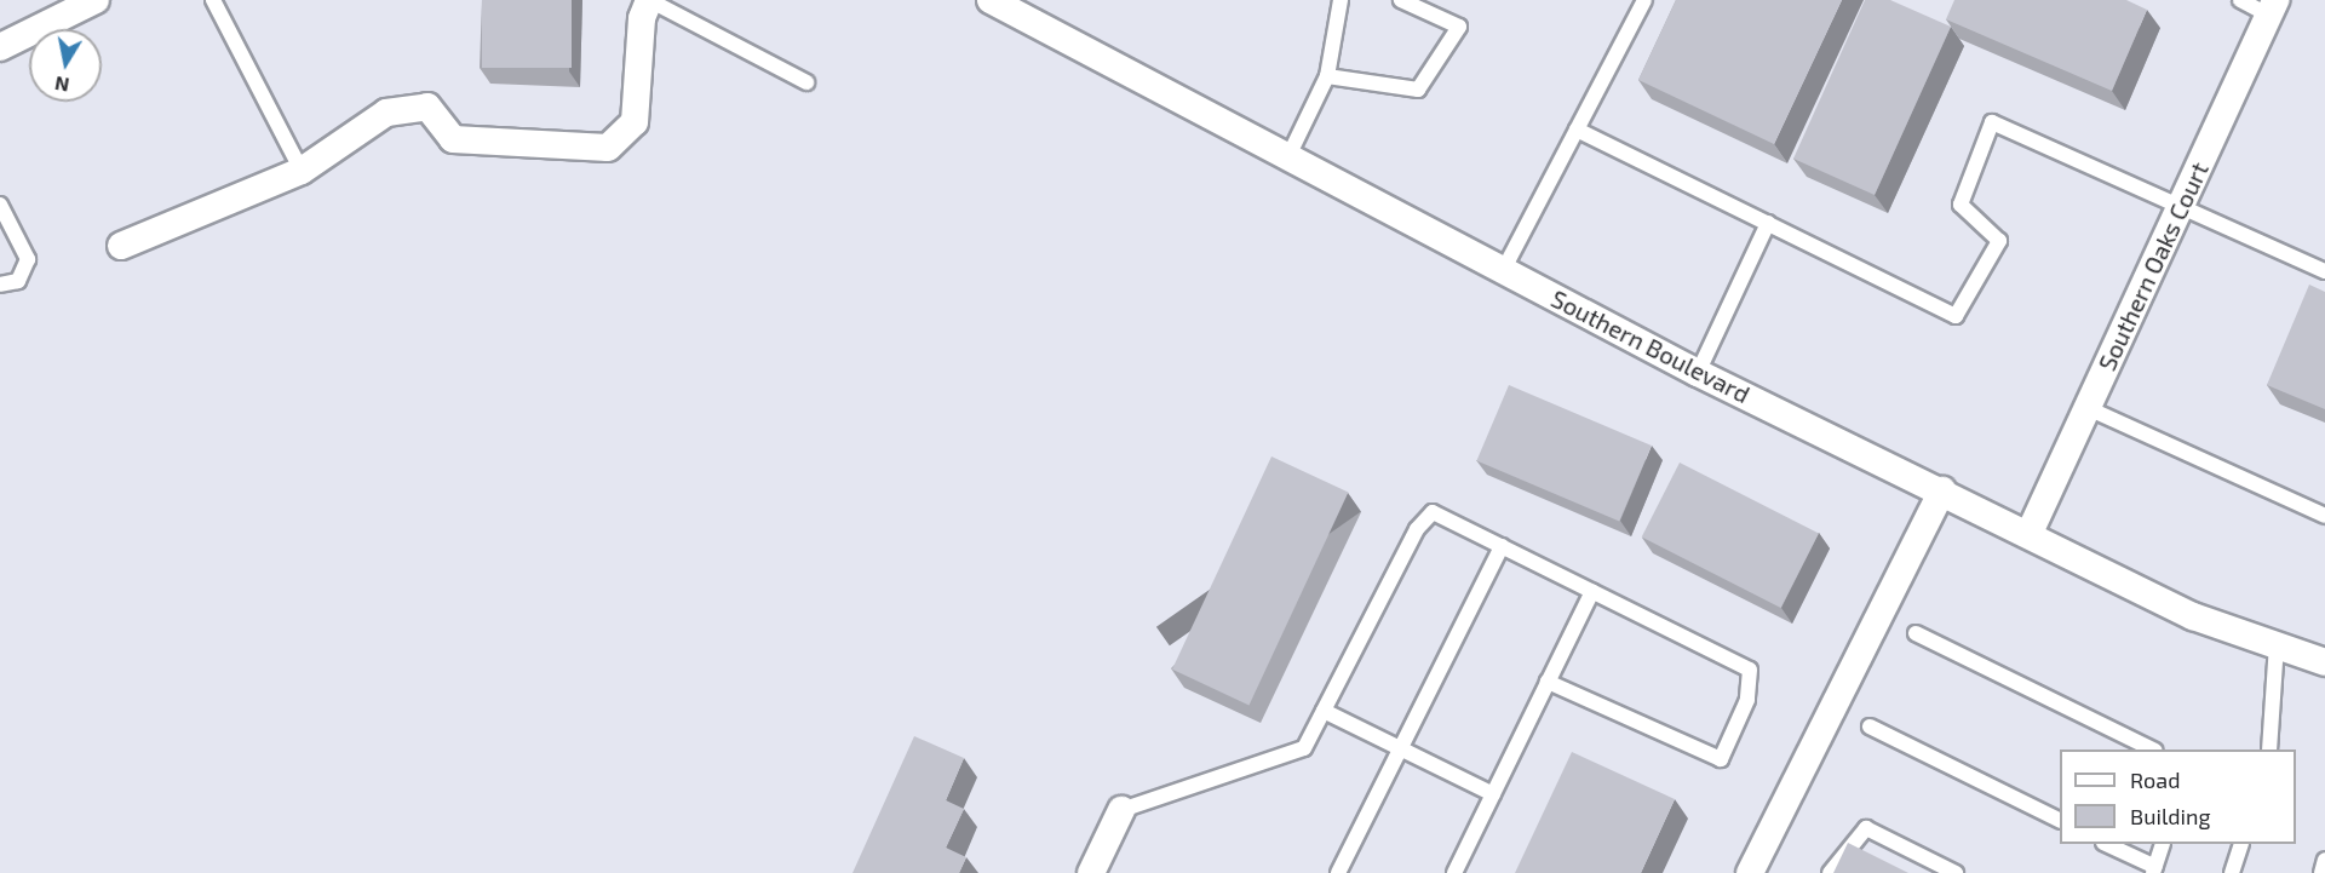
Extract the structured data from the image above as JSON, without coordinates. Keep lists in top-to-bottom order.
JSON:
{
  "streets": {
    "street": ["Southern Oaks Court", "Southern Boulevard"]
  },
  "crossings": [
    ["Southern Oaks Court", "Southern Boulevard"]
  ],
  "legend": ["Road", "Building"],
  "north": "bottom"
}
